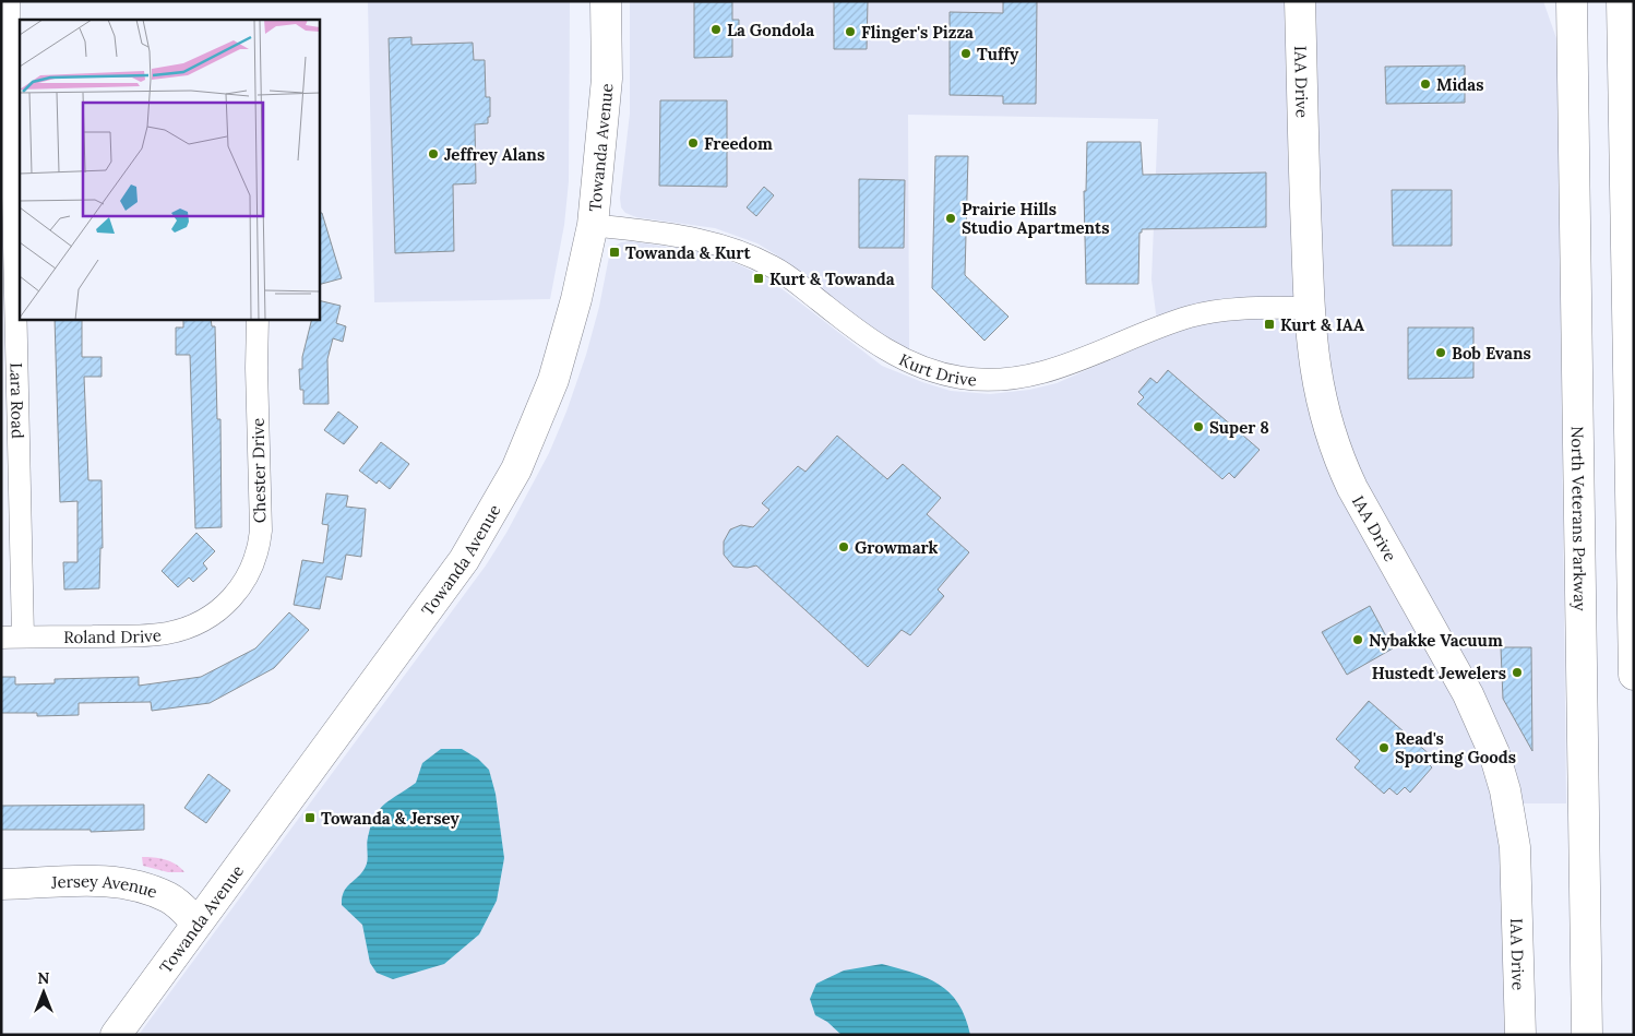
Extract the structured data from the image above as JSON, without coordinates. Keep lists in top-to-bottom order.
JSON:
{
  "streets": {
    "main road": [
      "IAA Drive",
      "Towanda Avenue",
      "North Veterans Parkway",
      "Jersey Avenue"
    ],
    "street": [
      "Kurt Drive",
      "Lara Road",
      "Chester Drive",
      "Roland Drive"
    ]
  },
  "crossings": [
    ["IAA Drive", "Kurt Drive"],
    ["Towanda Avenue", "Kurt Drive"],
    ["Towanda Avenue", "Jersey Avenue"],
    ["Lara Road", "Roland Drive"],
    ["Chester Drive", "Roland Drive"]
  ],
  "places": {
    "other": [
      "La Gondola",
      "Flinger's Pizza",
      "Tuffy",
      "Midas",
      "Freedom",
      "Jeffrey Alans",
      "Prairie Hills Studio Apartments",
      "Bob Evans",
      "Super 8",
      "Growmark",
      "Nybakke Vacuum",
      "Hustedt Jewelers",
      "Read's Sporting Goods"
    ],
    "transit": [
      "Towanda & Kurt",
      "Kurt & Towanda",
      "Kurt & IAA",
      "Towanda & Jersey"
    ]
  },
  "north": "top"
}
